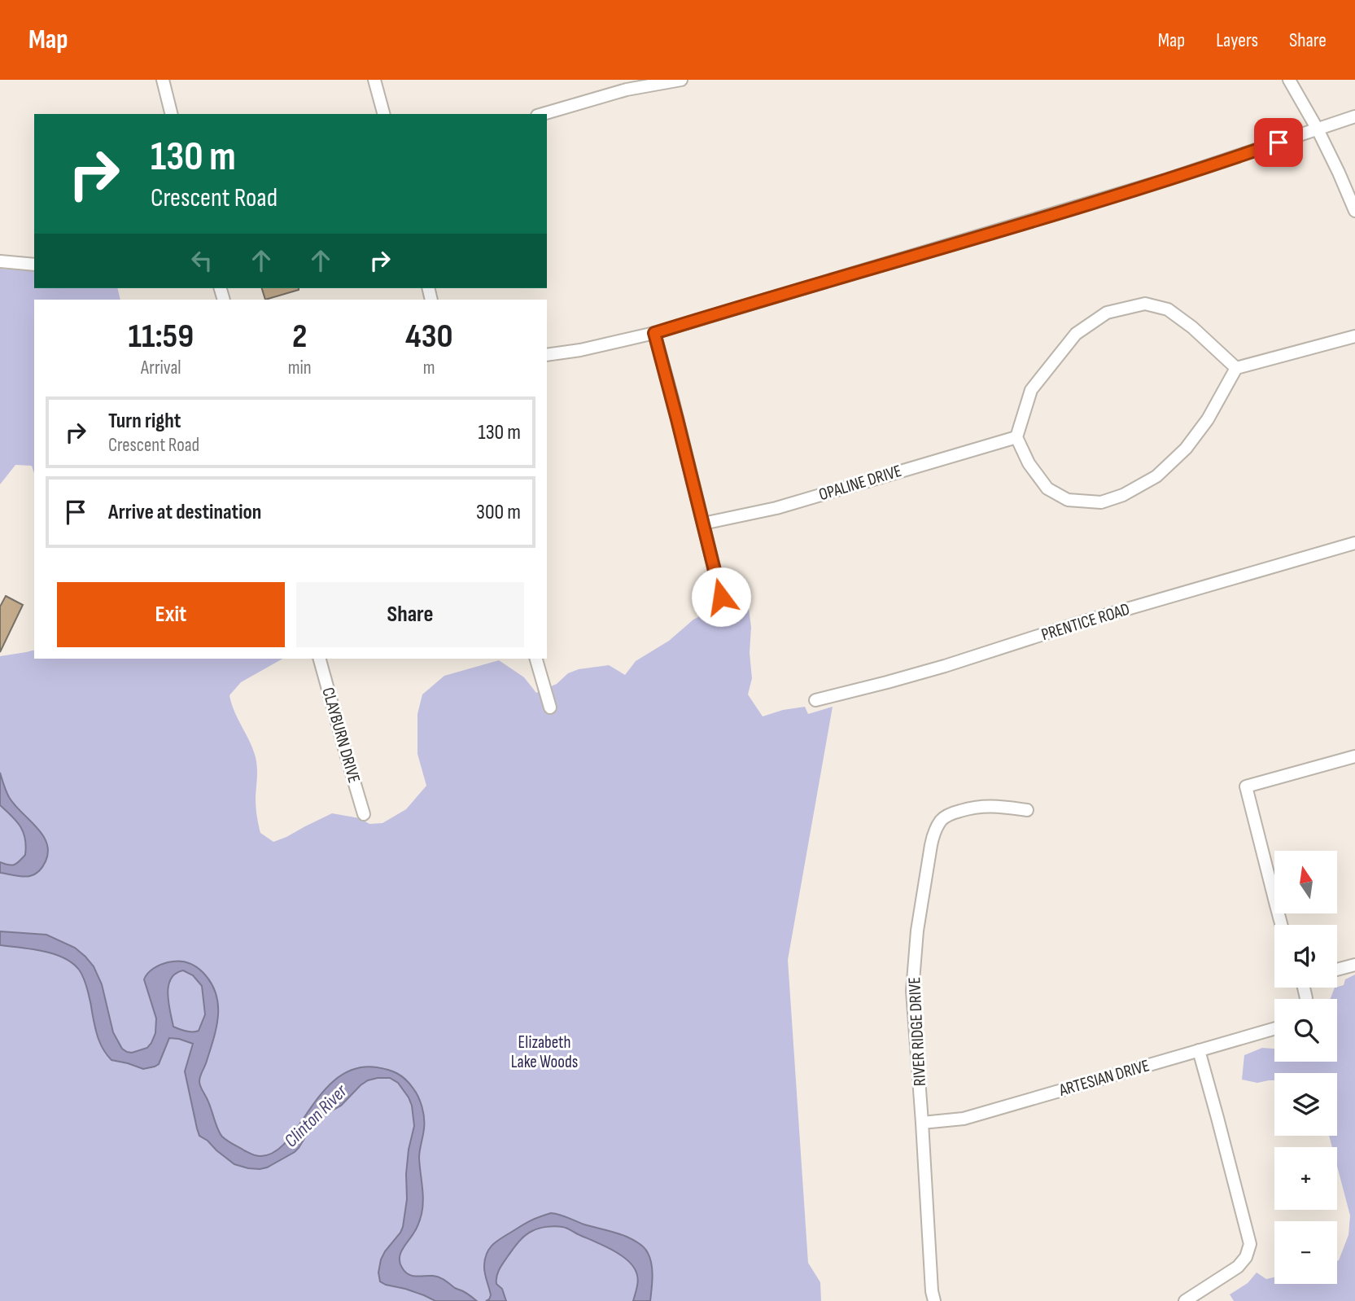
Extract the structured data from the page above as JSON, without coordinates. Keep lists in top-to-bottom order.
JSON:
{
  "streets": {
    "street": [
      "OPALINE DRIVE",
      "PRENTICE ROAD",
      "CLAYBURN DRIVE",
      "RIVER RIDGE DRIVE",
      "ARTESIAN DRIVE"
    ]
  },
  "crossings": [
    ["RIVER RIDGE DRIVE", "ARTESIAN DRIVE"]
  ],
  "water": ["Clinton River"],
  "parks": ["Elizabeth Lake Woods"],
  "north": "top",
  "page": {
    "header": "Map",
    "nav": ["Map", "Layers", "Share"],
    "turn": ["130 m", "Crescent Road"],
    "eta": [
      "11:59",
      "Arrival",
      "2",
      "min",
      "430",
      "m"
    ],
    "list": [
      {
        "name": "Turn right",
        "note": "Crescent Road",
        "value": "130 m"
      },
      {
        "name": "Arrive at destination",
        "value": "300 m"
      }
    ],
    "buttons": ["Exit", "Share"],
    "map_buttons": ["+", "−"]
  }
}
